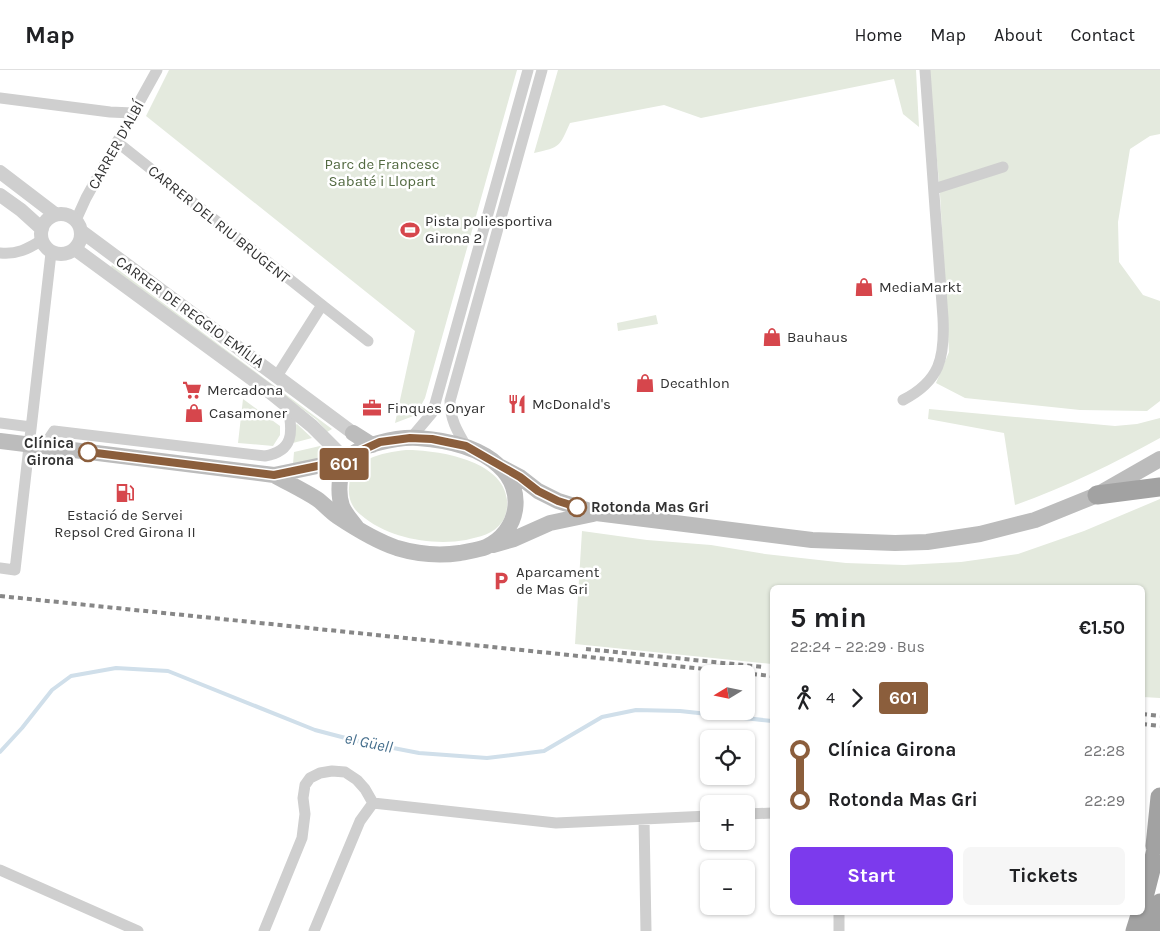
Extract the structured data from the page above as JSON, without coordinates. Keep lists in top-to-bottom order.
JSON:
{
  "streets": {
    "main road": ["CARRER DE REGGIO EMÍLIA"],
    "street": ["CARRER D'ALBÍ", "CARRER DEL RIU BRUGENT"]
  },
  "crossings": [
    ["CARRER D'ALBÍ", "CARRER DEL RIU BRUGENT"],
    ["CARRER D'ALBÍ", "CARRER DE REGGIO EMÍLIA"]
  ],
  "water": ["el Güell"],
  "parks": ["Parc de Francesc Sabaté i Llopart"],
  "places": {
    "sports": ["Pista poliesportiva Girona 2"],
    "shop": [
      "MediaMarkt",
      "Bauhaus",
      "Decathlon",
      "Casamoner"
    ],
    "supermarket": ["Mercadona"],
    "restaurant": ["McDonald's"],
    "office": ["Finques Onyar"],
    "other": ["Clínica Girona", "Rotonda Mas Gri"],
    "fuel station": ["Estació de Servei Repsol Cred Girona II"],
    "parking": ["Aparcament de Mas Gri"]
  },
  "lines": ["bus line 601"],
  "north": "left",
  "page": {
    "header": "Map",
    "nav": [
      "Home",
      "Map",
      "About",
      "Contact"
    ],
    "on_map": "601",
    "heading": ["5 min", "22:24 – 22:29 · Bus", "€1.50"],
    "map_buttons": ["+", "−"],
    "legs": ["4", "601"],
    "list": [
      {
        "name": "Clínica Girona",
        "value": "22:28"
      },
      {
        "name": "Rotonda Mas Gri",
        "value": "22:29"
      }
    ],
    "buttons": ["Start", "Tickets"]
  }
}
